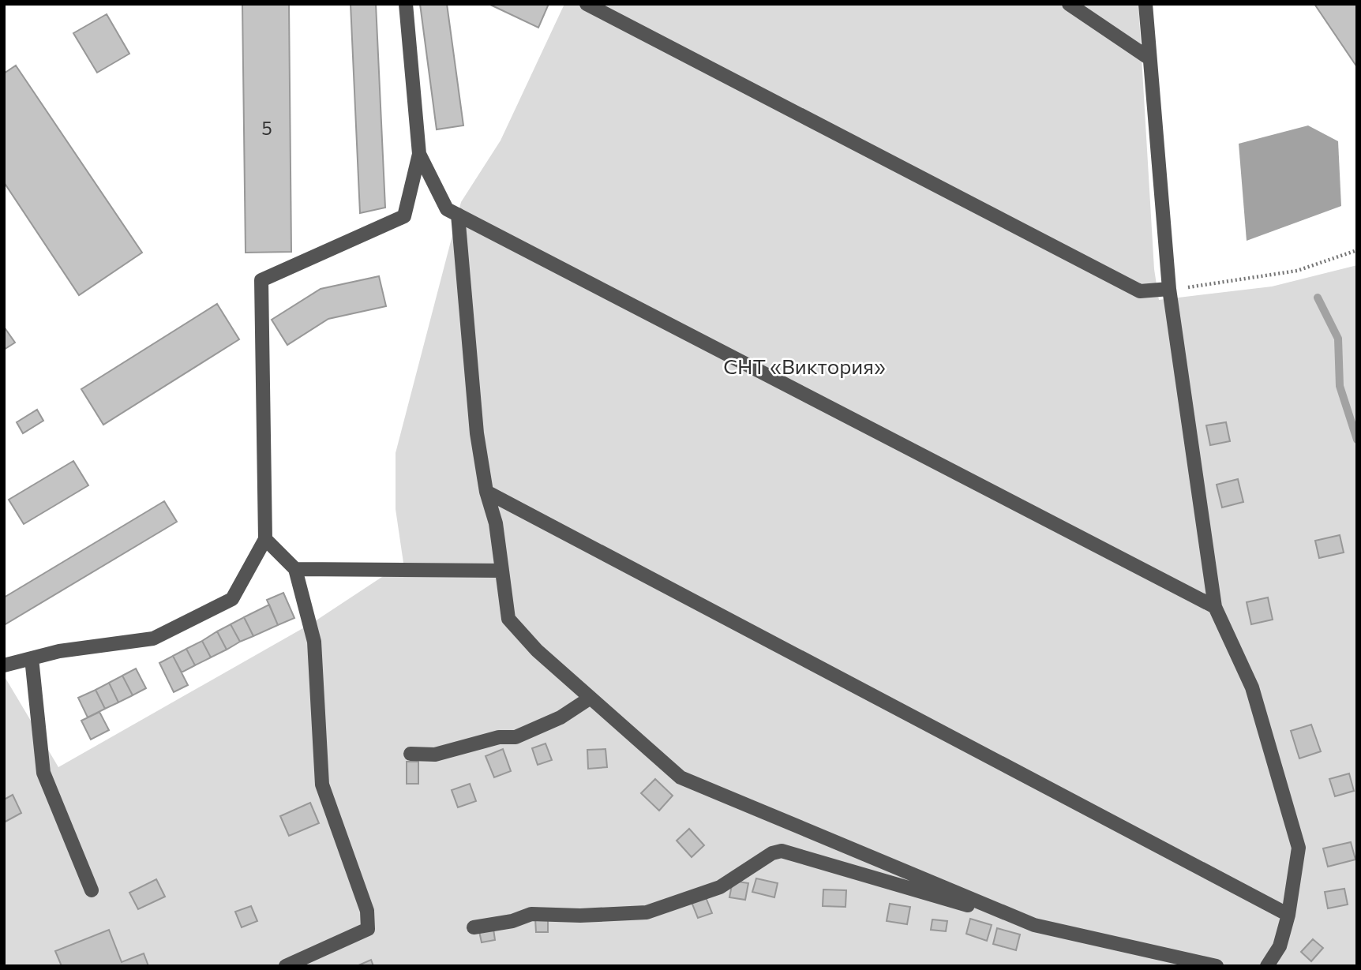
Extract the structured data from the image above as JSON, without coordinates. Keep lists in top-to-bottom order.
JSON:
{
  "parks": ["СНТ «Виктория»"],
  "house_numbers": ["5"]
}
